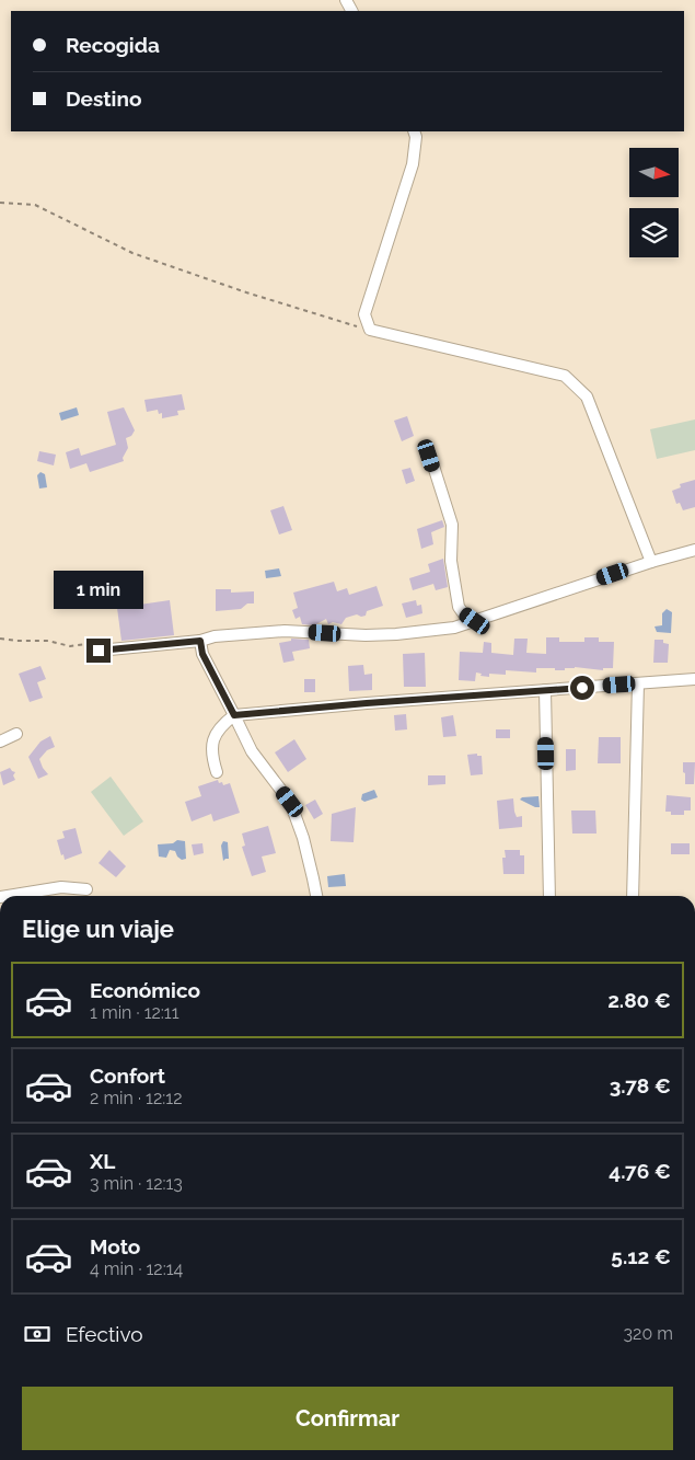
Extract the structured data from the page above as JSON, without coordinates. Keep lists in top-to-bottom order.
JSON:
{
  "north": "right",
  "page": {
    "banner": ["Recogida", "Destino"],
    "bubble": "1 min",
    "heading": "Elige un viaje",
    "list": [
      {
        "name": "Económico",
        "note": "1 min · 12:11",
        "value": "2.80 €"
      },
      {
        "name": "Confort",
        "note": "2 min · 12:12",
        "value": "3.78 €"
      },
      {
        "name": "XL",
        "note": "3 min · 12:13",
        "value": "4.76 €"
      },
      {
        "name": "Moto",
        "note": "4 min · 12:14",
        "value": "5.12 €"
      }
    ],
    "pay": ["Efectivo", "320 m"],
    "buttons": "Confirmar"
  }
}
